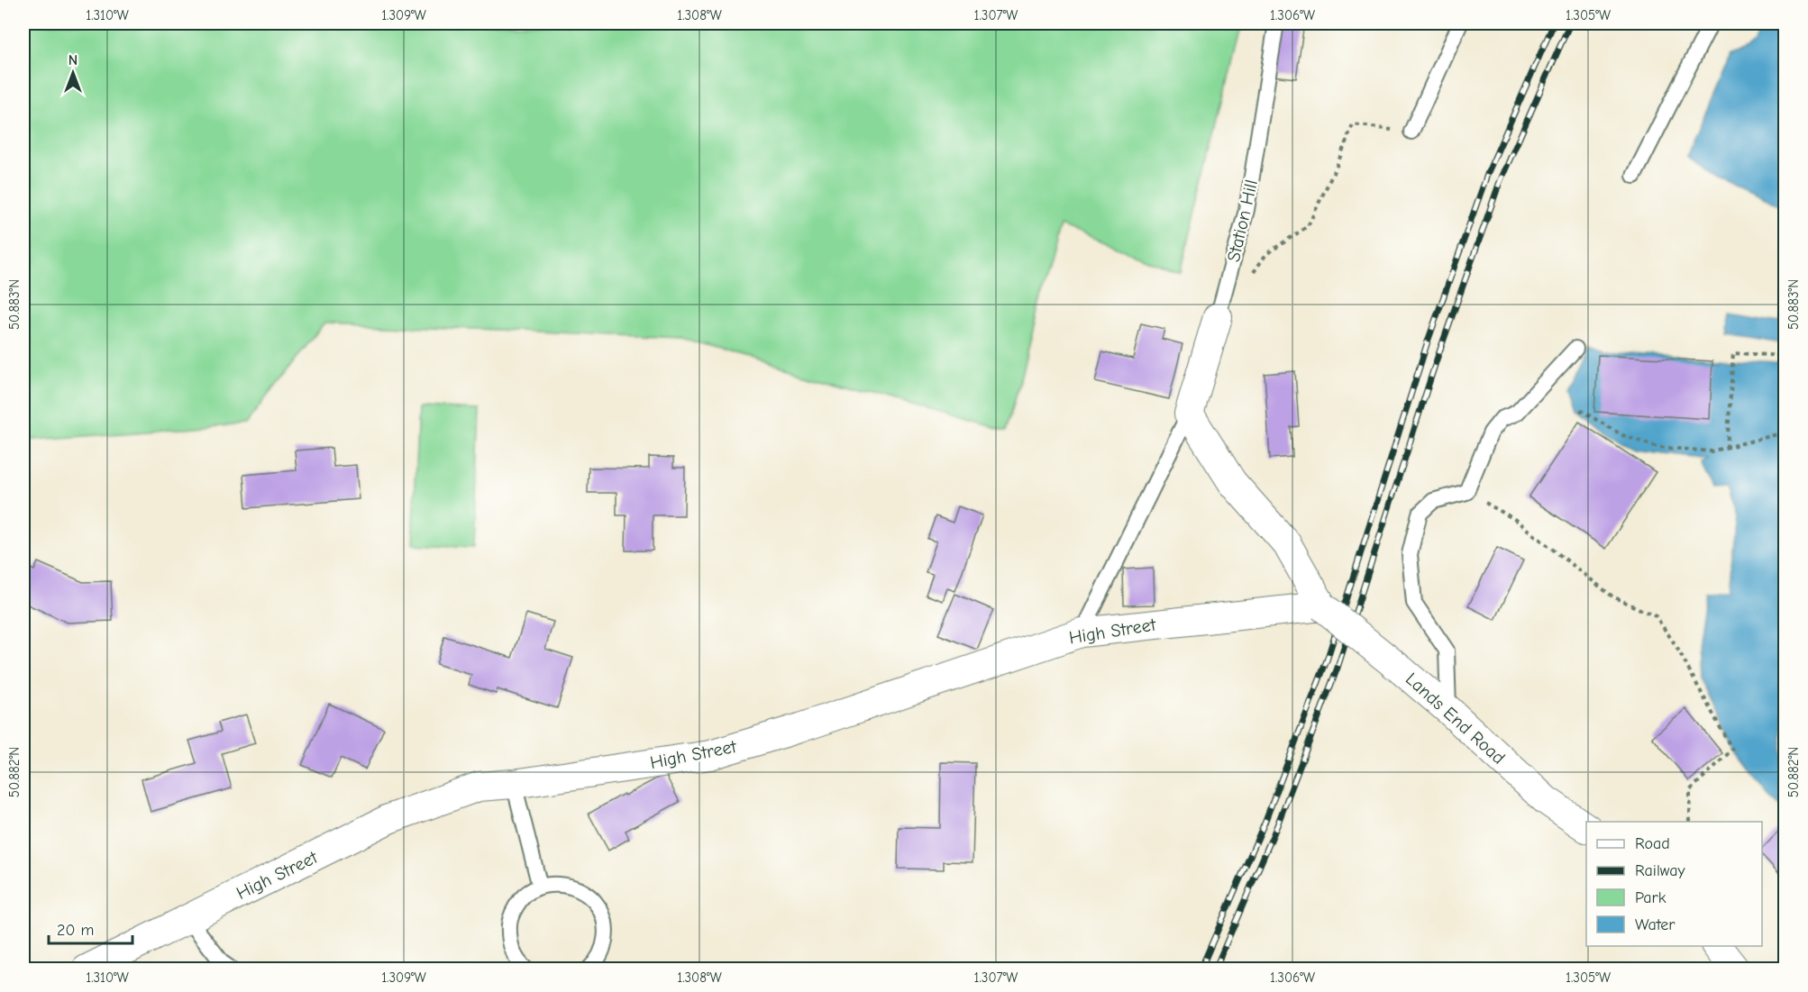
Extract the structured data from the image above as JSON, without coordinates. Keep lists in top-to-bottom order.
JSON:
{
  "streets": {
    "street": ["Station Hill", "High Street", "Lands End Road"]
  },
  "crossings": [
    ["Station Hill", "High Street"],
    ["High Street", "Lands End Road"]
  ],
  "legend": [
    "Road",
    "Railway",
    "Park",
    "Water"
  ],
  "scale_bar": "20 m",
  "north": "top",
  "coordinates": [
    "1.310°W",
    "1.309°W",
    "1.308°W",
    "1.307°W",
    "1.306°W",
    "1.305°W",
    "50.883°N",
    "50.882°N"
  ]
}
